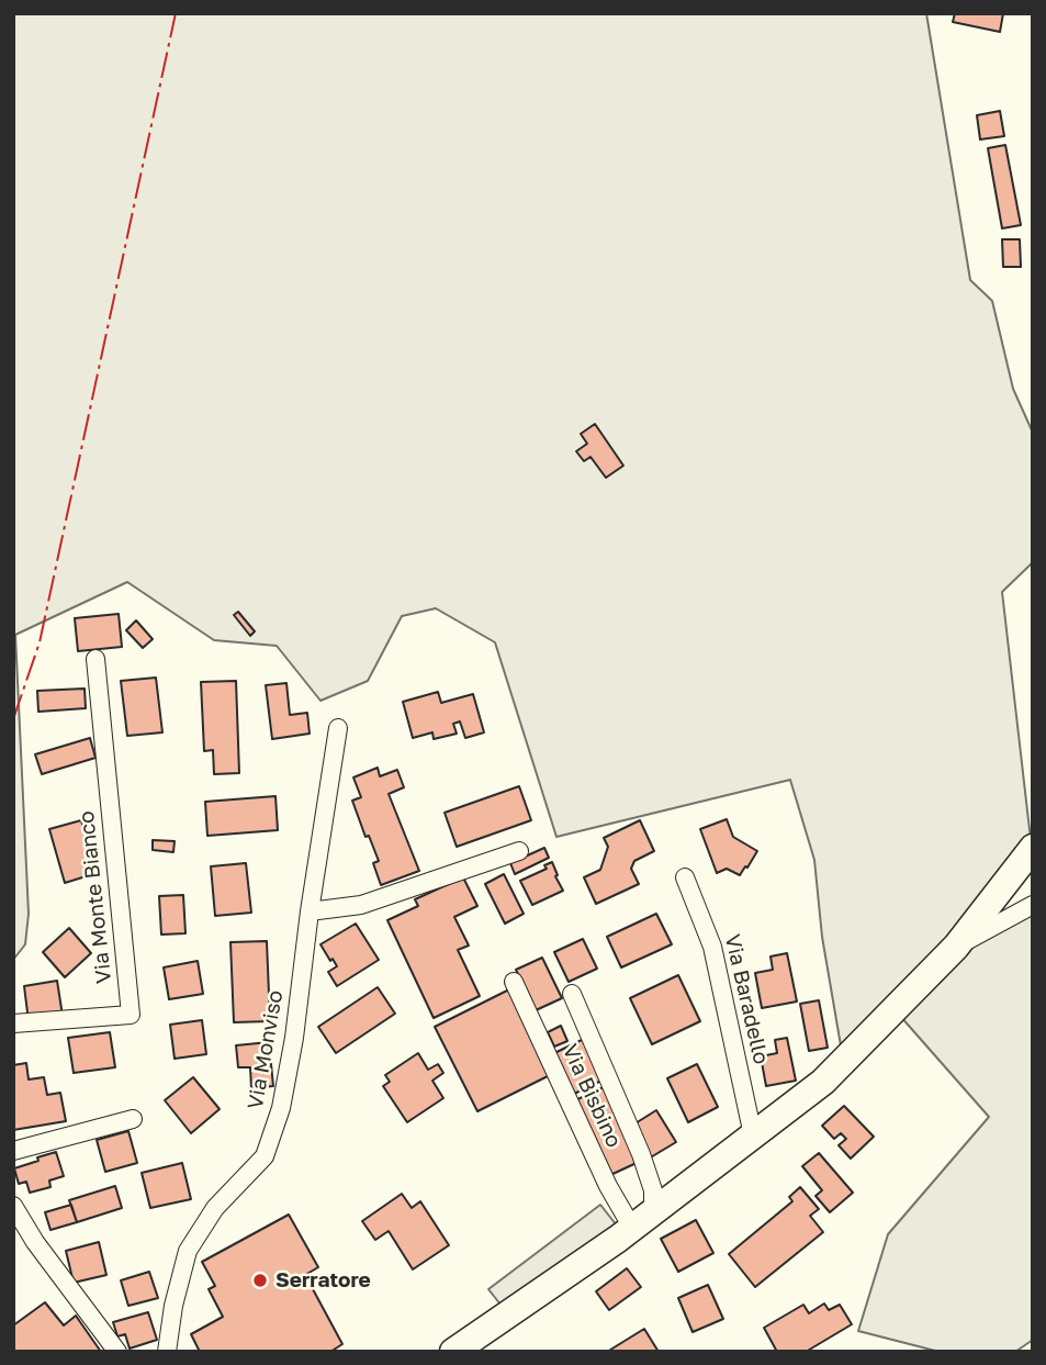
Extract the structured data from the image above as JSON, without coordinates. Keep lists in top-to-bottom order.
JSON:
{
  "streets": {
    "street": [
      "Via Monte Bianco",
      "Via Baradello",
      "Via Monviso",
      "Via Bisbino"
    ]
  },
  "places": ["Serratore"]
}
